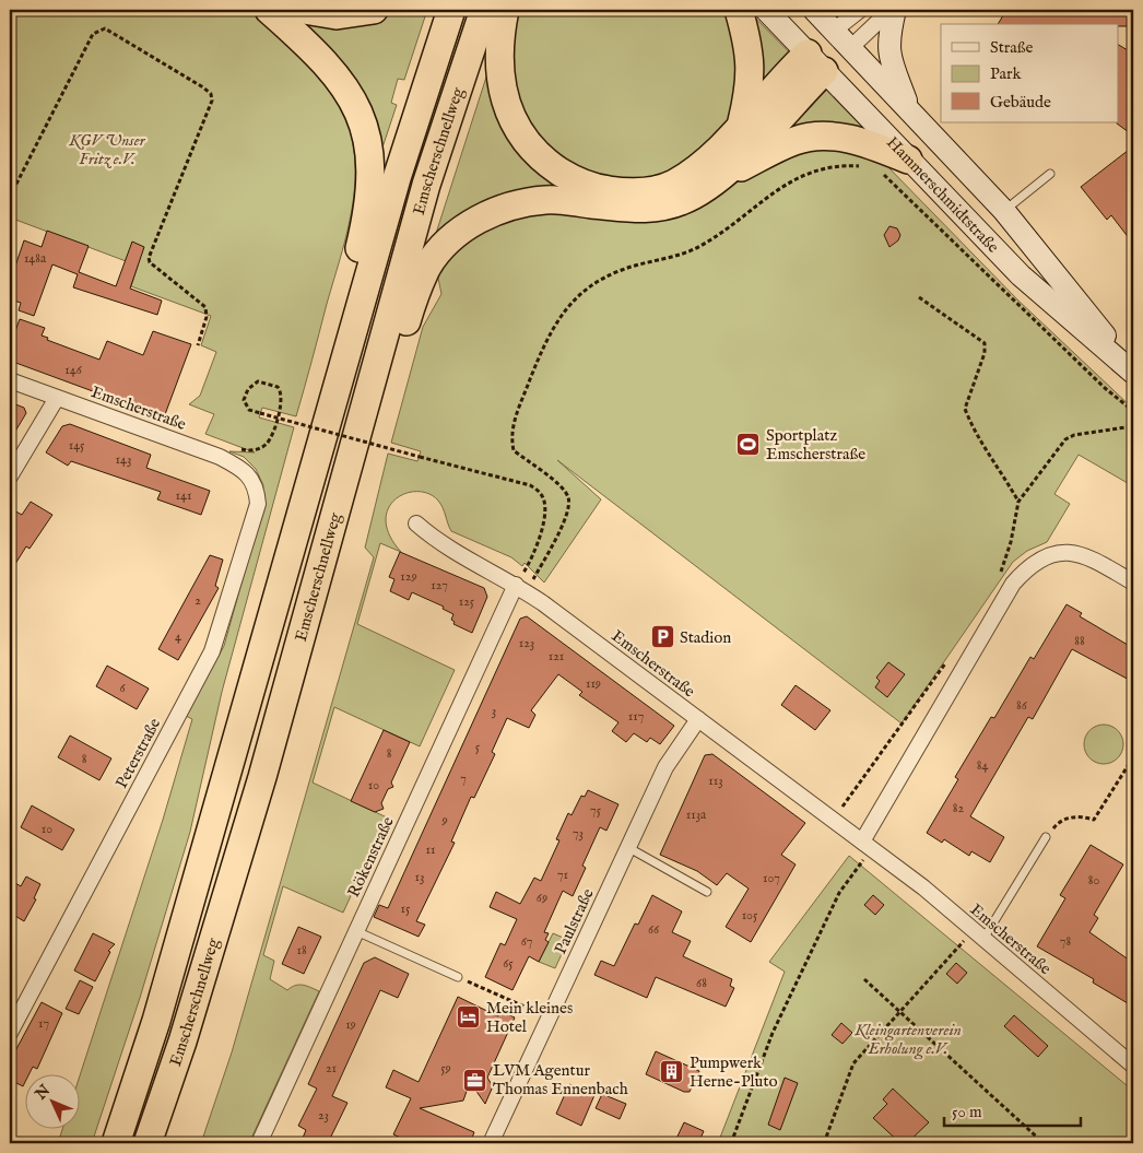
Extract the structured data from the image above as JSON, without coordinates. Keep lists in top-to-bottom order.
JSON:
{
  "streets": {
    "highway": ["Emscherschnellweg"],
    "main road": ["Hammerschmidtstraße"],
    "street": [
      "Emscherstraße",
      "Peterstraße",
      "Rökenstraße",
      "Paulstraße"
    ]
  },
  "crossings": [
    ["Emscherstraße", "Peterstraße"],
    ["Emscherstraße", "Rökenstraße"],
    ["Emscherstraße", "Paulstraße"]
  ],
  "parks": ["KGV Unser Fritz e.V.", "Kleingartenverein Erholung e.V."],
  "places": {
    "sports": ["Sportplatz Emscherstraße"],
    "parking": ["Stadion"],
    "hotel": ["Mein kleines Hotel"],
    "building": ["Pumpwerk Herne-Pluto"],
    "office": ["LVM Agentur Thomas Ennenbach"]
  },
  "house_numbers": [
    "148a",
    "146",
    "145",
    "143",
    "141",
    "129",
    "127",
    "2",
    "125",
    "4",
    "88",
    "123",
    "121",
    "119",
    "6",
    "86",
    "3",
    "117",
    "5",
    "8",
    "8",
    "84",
    "7",
    "113",
    "10",
    "82",
    "75",
    "113a",
    "9",
    "10",
    "73",
    "11",
    "71",
    "13",
    "107",
    "80",
    "69",
    "15",
    "105",
    "66",
    "67",
    "78",
    "18",
    "65",
    "68",
    "17",
    "19",
    "21",
    "59",
    "23"
  ],
  "legend": ["Straße", "Park", "Gebäude"],
  "scale_bar": "50 m",
  "north": "top left"
}
